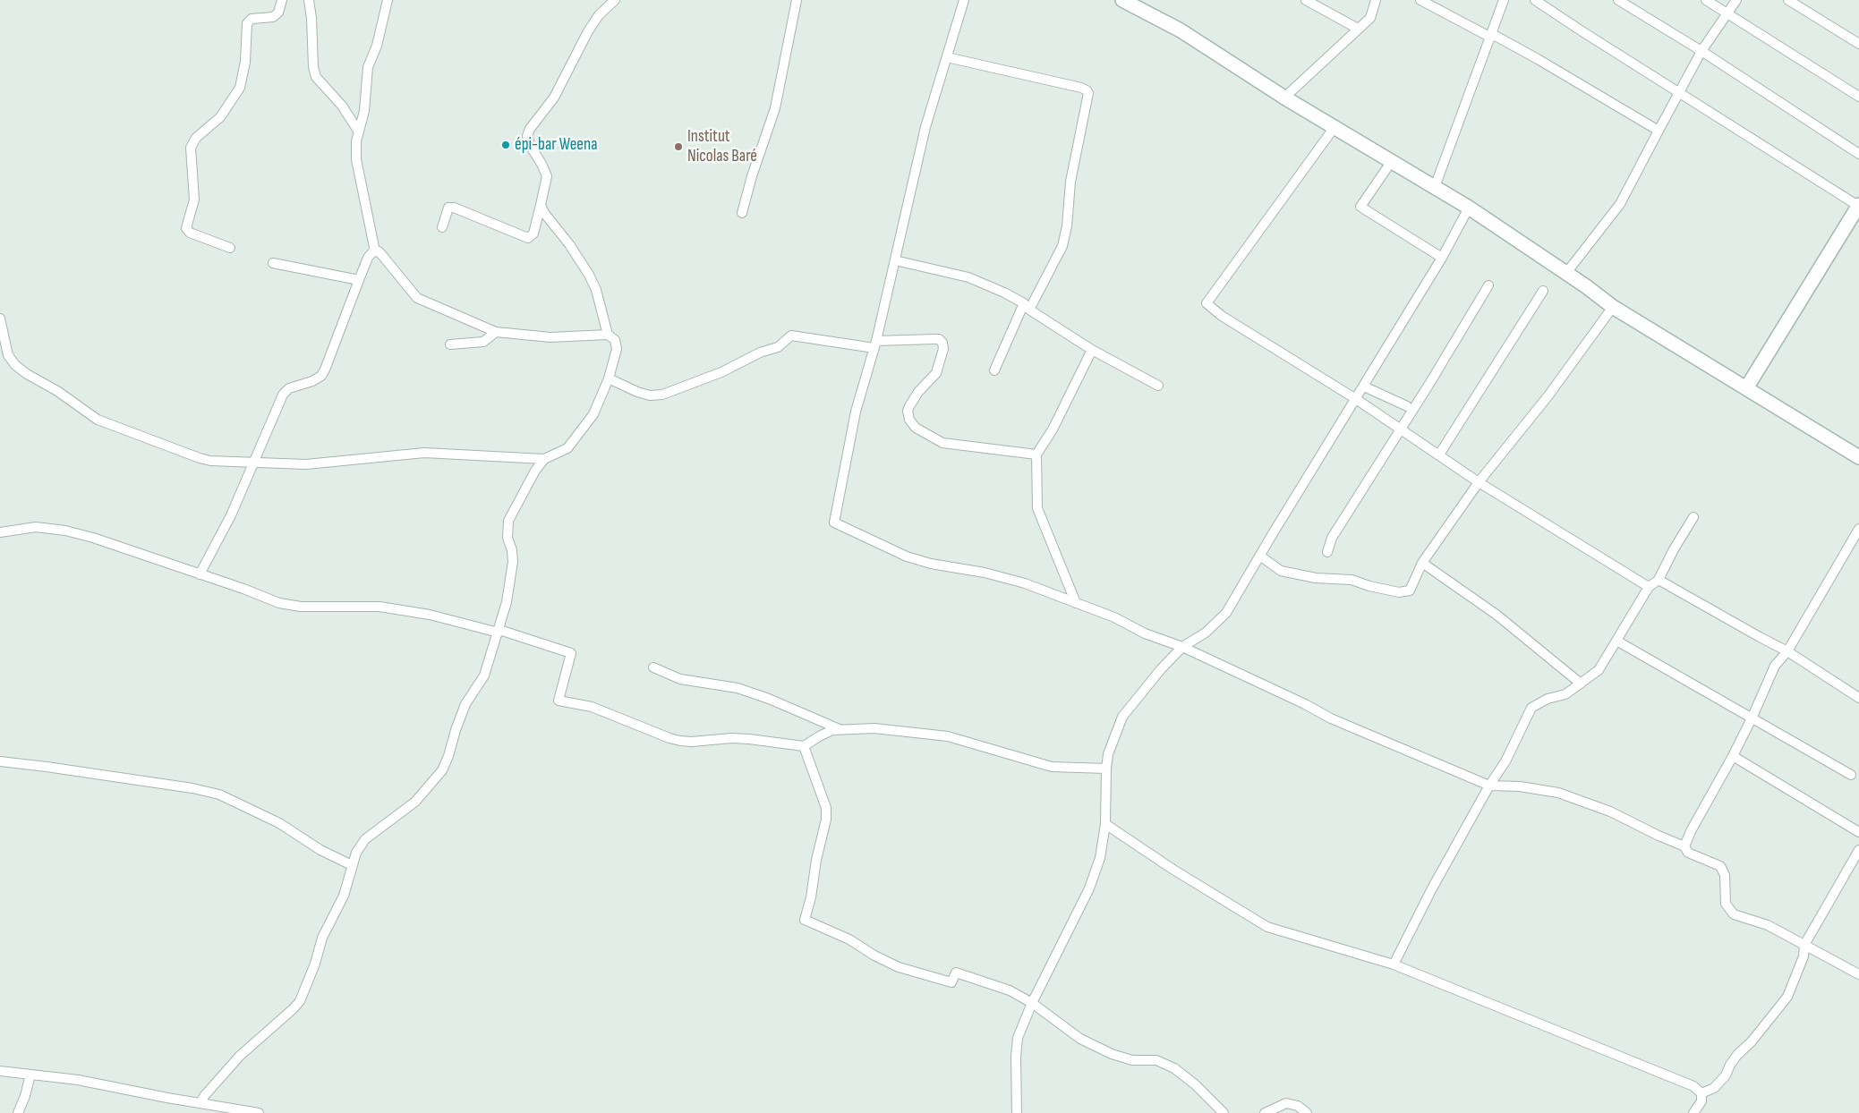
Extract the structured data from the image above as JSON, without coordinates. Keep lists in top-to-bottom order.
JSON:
{
  "places": ["épi-bar Weena", "Institut Nicolas Baré"]
}
